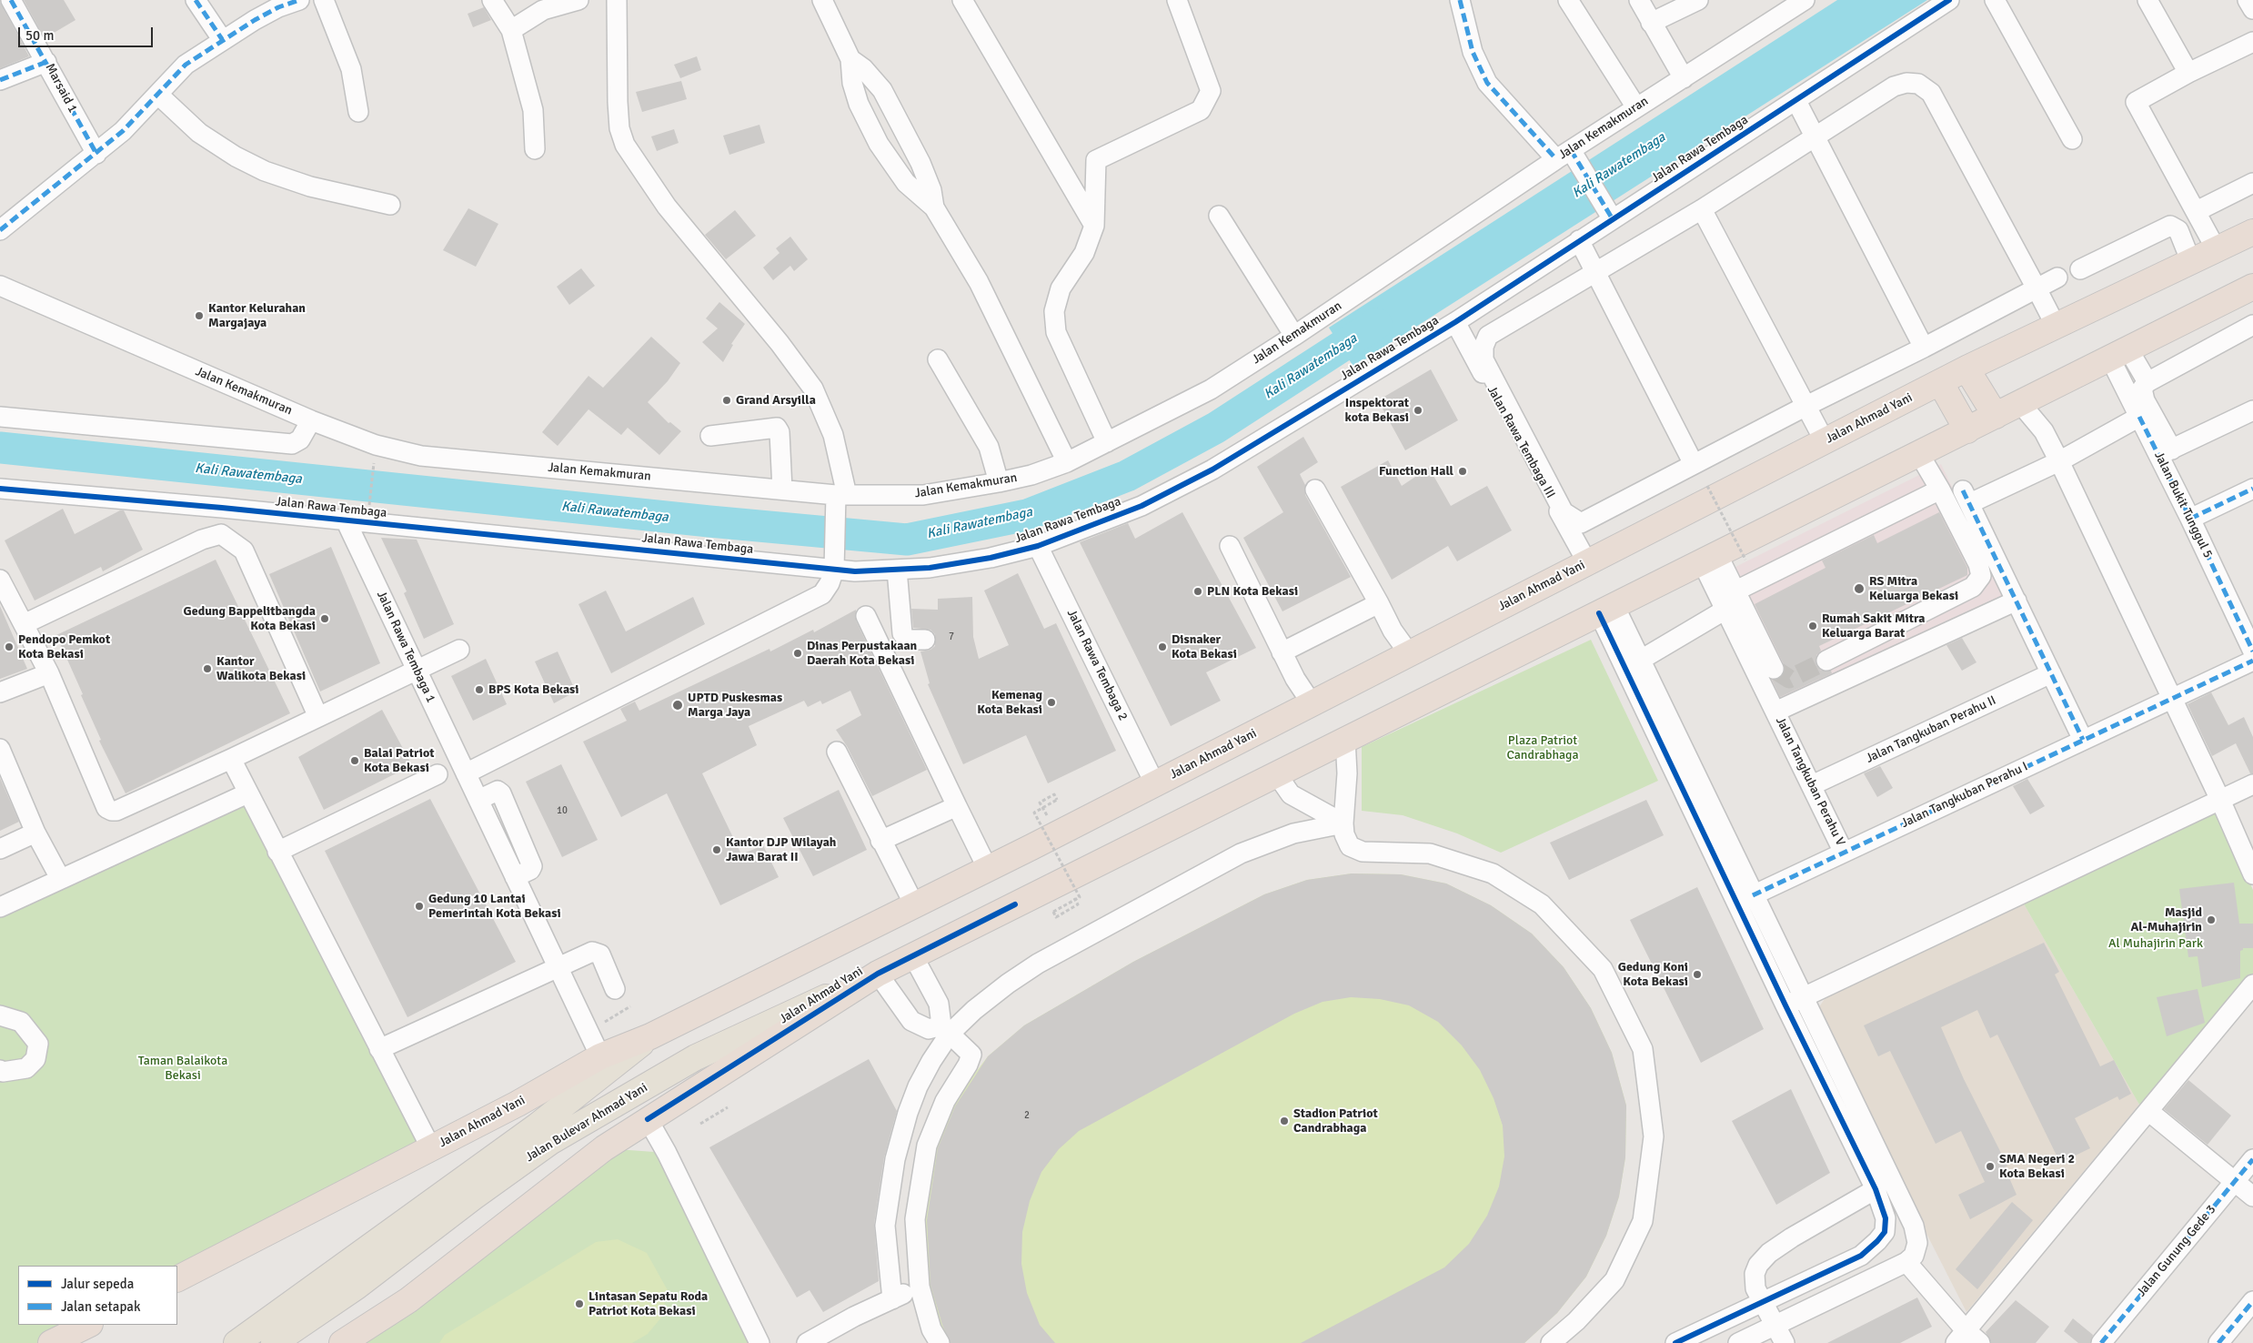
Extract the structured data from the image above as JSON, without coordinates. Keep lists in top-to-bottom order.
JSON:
{
  "streets": {
    "highway": ["Jalan Ahmad Yani"],
    "main road": ["Jalan Bulevar Ahmad Yani"],
    "street": [
      "Marsaid 1",
      "Jalan Kemakmuran",
      "Jalan Rawa Tembaga",
      "Jalan Rawa Tembaga III",
      "Jalan Bukit Tunggul 5",
      "Jalan Rawa Tembaga 1",
      "Jalan Rawa Tembaga 2",
      "Jalan Tangkuban Perahu II",
      "Jalan Tangkuban Perahu V",
      "Jalan Tangkuban Perahu I",
      "Jalan Gunung Gede 3"
    ]
  },
  "crossings": [
    ["Jalan Rawa Tembaga", "Jalan Rawa Tembaga III"],
    ["Jalan Rawa Tembaga", "Jalan Rawa Tembaga 1"],
    ["Jalan Rawa Tembaga", "Jalan Rawa Tembaga 2"],
    ["Jalan Ahmad Yani", "Jalan Rawa Tembaga III"],
    ["Jalan Ahmad Yani", "Jalan Bukit Tunggul 5"],
    ["Jalan Ahmad Yani", "Jalan Rawa Tembaga 1"],
    ["Jalan Ahmad Yani", "Jalan Rawa Tembaga 2"],
    ["Jalan Ahmad Yani", "Jalan Tangkuban Perahu V"],
    ["Jalan Ahmad Yani", "Jalan Bulevar Ahmad Yani"],
    ["Jalan Tangkuban Perahu II", "Jalan Tangkuban Perahu V"],
    ["Jalan Tangkuban Perahu V", "Jalan Tangkuban Perahu I"]
  ],
  "water": ["Kali Rawatembaga"],
  "parks": ["Plaza Patriot Candrabhaga", "Al Muhajirin Park", "Taman Balaikota Bekasi"],
  "places": [
    "Kantor Kelurahan Margajaya",
    "Grand Arsyilla",
    "Inspektorat kota Bekasi",
    "Function Hall",
    "RS Mitra Keluarga Bekasi",
    "PLN Kota Bekasi",
    "Gedung Bappelitbangda Kota Bekasi",
    "Rumah Sakit Mitra Keluarga Barat",
    "Pendopo Pemkot Kota Bekasi",
    "Disnaker Kota Bekasi",
    "Dinas Perpustakaan Daerah Kota Bekasi",
    "Kantor Walikota Bekasi",
    "BPS Kota Bekasi",
    "Kemenag Kota Bekasi",
    "UPTD Puskesmas Marga Jaya",
    "Balai Patriot Kota Bekasi",
    "Kantor DJP Wilayah Jawa Barat II",
    "Gedung 10 Lantai Pemerintah Kota Bekasi",
    "Masjid Al-Muhajirin",
    "Gedung Koni Kota Bekasi",
    "Stadion Patriot Candrabhaga",
    "SMA Negeri 2 Kota Bekasi",
    "Lintasan Sepatu Roda Patriot Kota Bekasi"
  ],
  "house_numbers": ["7", "10", "2"],
  "legend": ["Jalur sepeda", "Jalan setapak"],
  "scale_bar": "50 m"
}
